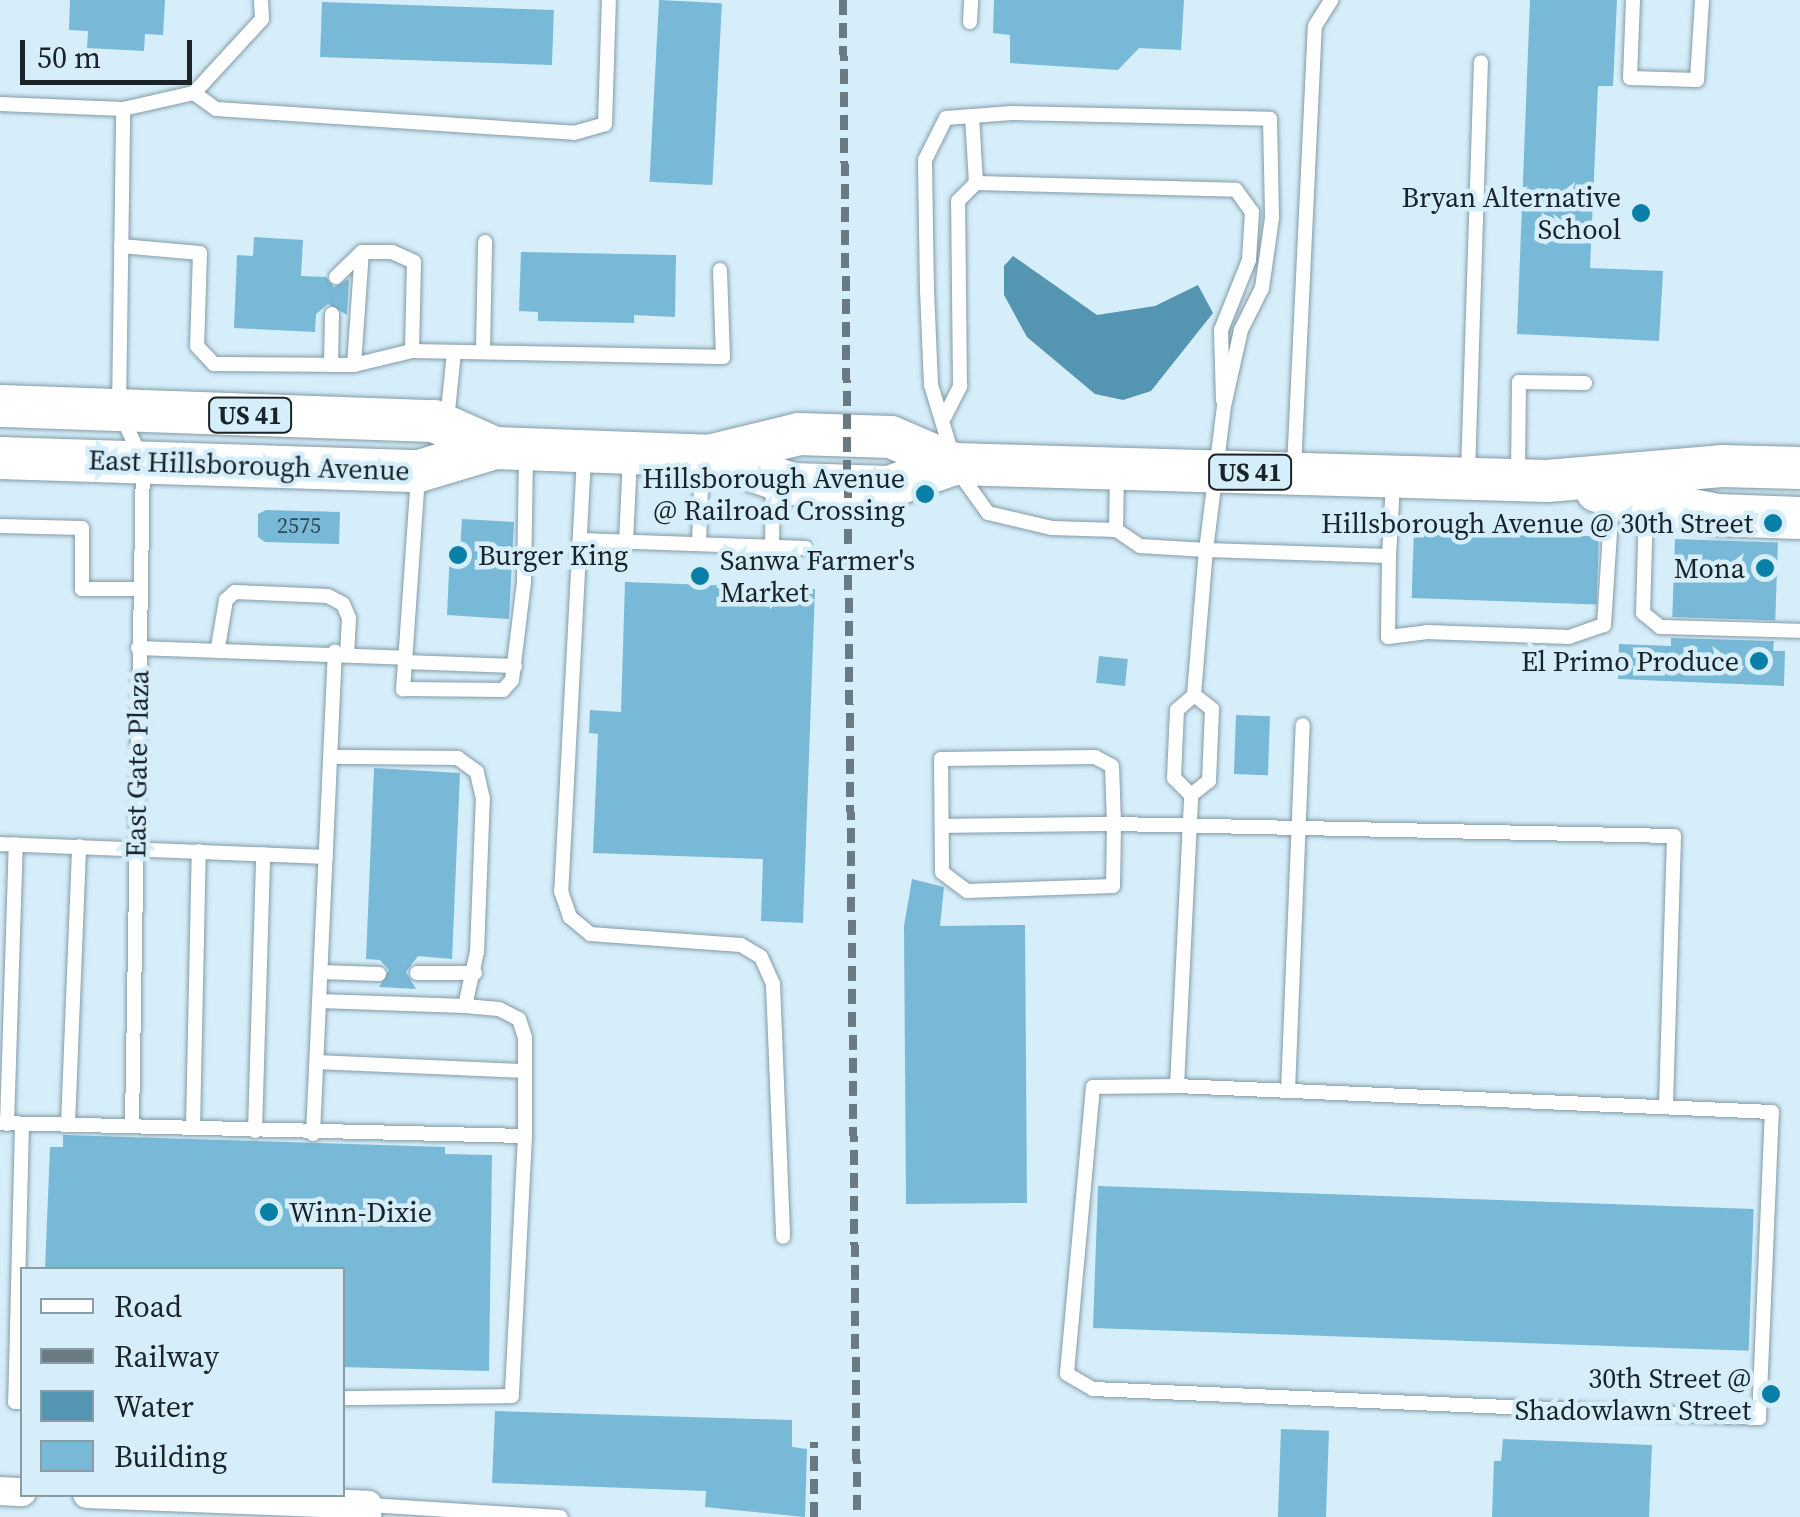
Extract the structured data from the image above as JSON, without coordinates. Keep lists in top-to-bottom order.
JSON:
{
  "streets": {
    "main road": ["US 41", "East Hillsborough Avenue"],
    "lane": ["East Gate Plaza"]
  },
  "crossings": [
    ["East Hillsborough Avenue", "East Gate Plaza"]
  ],
  "places": [
    "Bryan Alternative School",
    "Hillsborough Avenue @ Railroad Crossing",
    "Hillsborough Avenue @ 30th Street",
    "Burger King",
    "Mona",
    "Sanwa Farmer's Market",
    "El Primo Produce",
    "Winn-Dixie",
    "30th Street @ Shadowlawn Street"
  ],
  "house_numbers": ["2575"],
  "legend": [
    "Road",
    "Railway",
    "Water",
    "Building"
  ],
  "scale_bar": "50 m"
}
